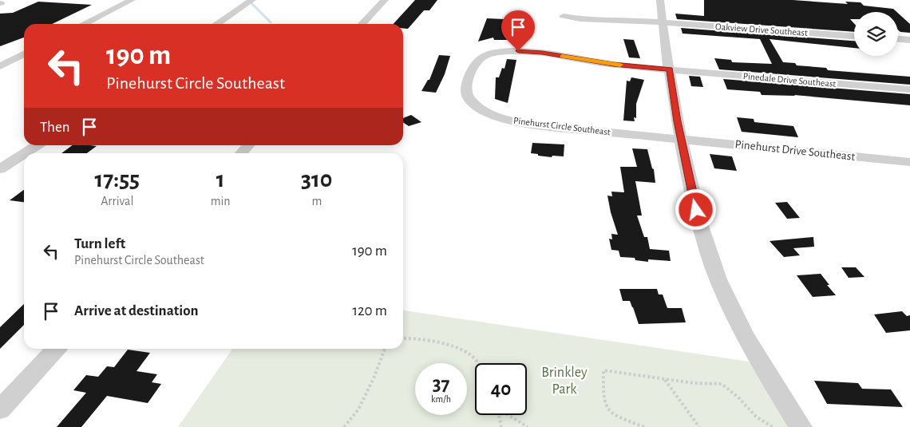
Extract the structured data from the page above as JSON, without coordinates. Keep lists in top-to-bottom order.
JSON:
{
  "streets": {
    "street": [
      "Oakview Drive Southeast",
      "Pinedale Drive Southeast",
      "Pinehurst Circle Southeast",
      "Pinehurst Drive Southeast"
    ]
  },
  "crossings": [
    ["Pinedale Drive Southeast", "Pinehurst Circle Southeast"],
    ["Pinehurst Circle Southeast", "Pinehurst Drive Southeast"]
  ],
  "parks": ["Brinkley Park"],
  "page": {
    "turn": ["190 m", "Pinehurst Circle Southeast"],
    "then": "Then",
    "eta": [
      "17:55",
      "Arrival",
      "1",
      "min",
      "310",
      "m"
    ],
    "list": [
      {
        "name": "Turn left",
        "note": "Pinehurst Circle Southeast",
        "value": "190 m"
      },
      {
        "name": "Arrive at destination",
        "value": "120 m"
      }
    ],
    "speed": "37 km/h",
    "limit": "40"
  }
}
